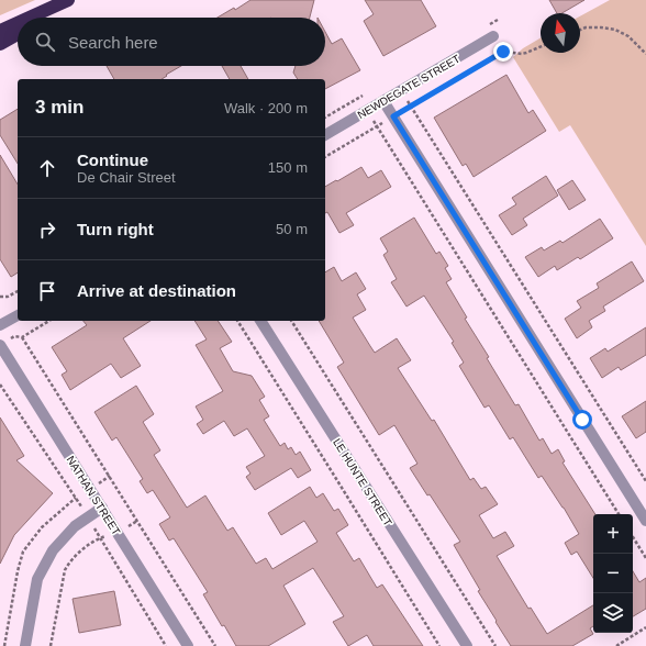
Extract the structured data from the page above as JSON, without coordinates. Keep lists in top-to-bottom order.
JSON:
{
  "streets": {
    "street": ["NEWDEGATE STREET", "LE HUNTE STREET", "NATHAN STREET"]
  },
  "north": "top",
  "page": {
    "search": "Search here",
    "heading": ["3 min", "Walk · 200 m"],
    "list": [
      ["Continue", "De Chair Street", "150 m"],
      ["Turn right", "50 m"],
      "Arrive at destination"
    ],
    "map_buttons": ["+", "−"]
  }
}
